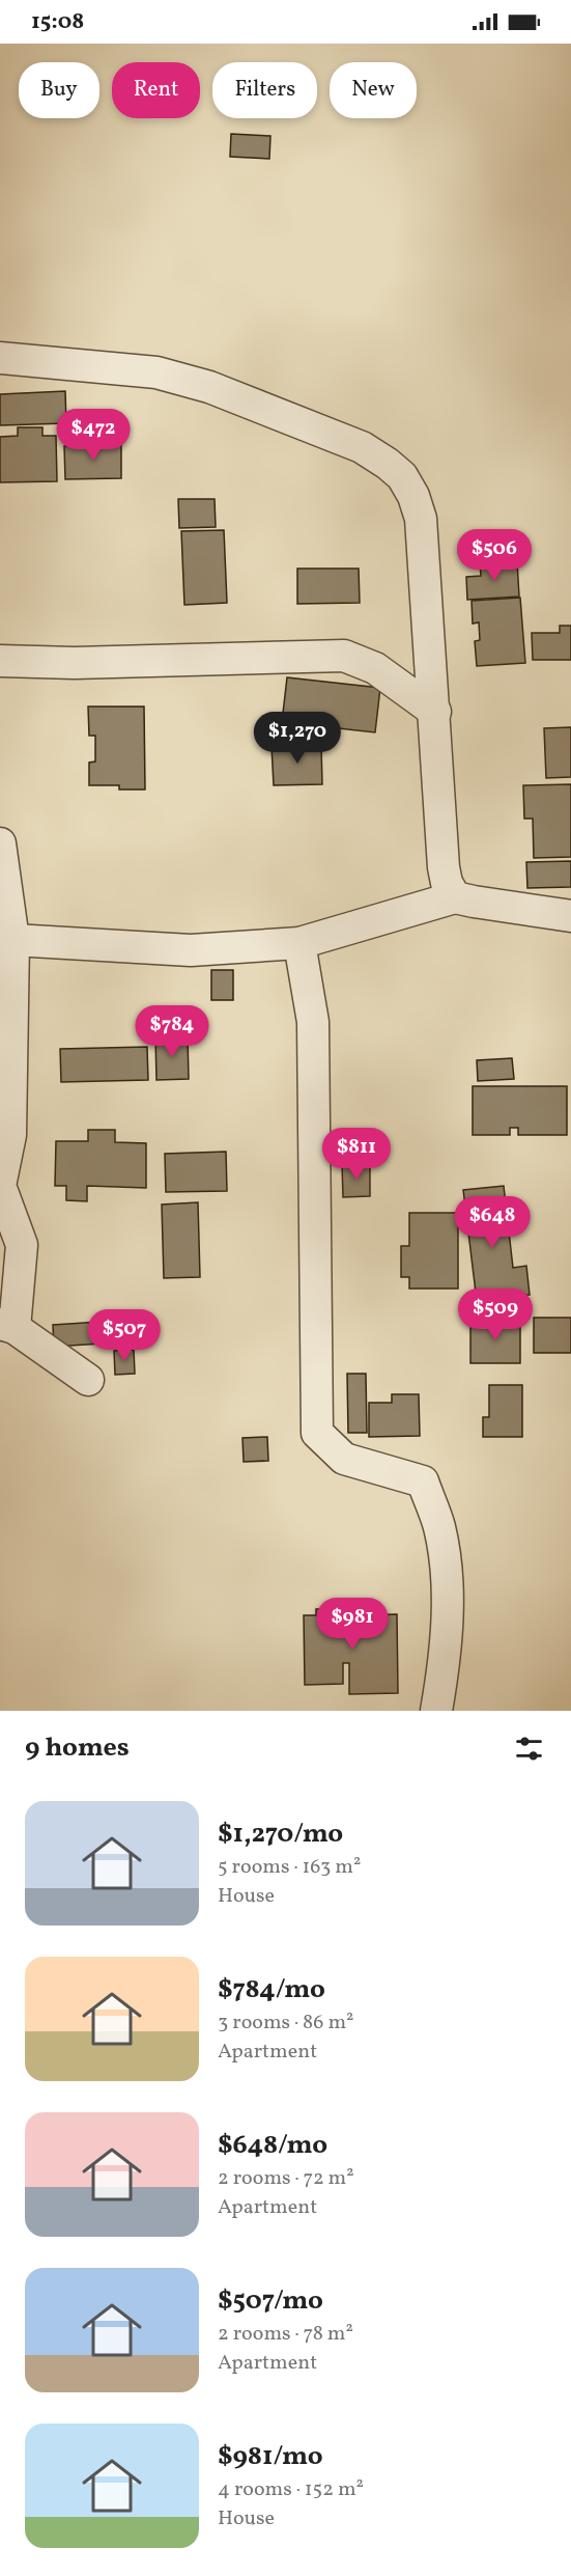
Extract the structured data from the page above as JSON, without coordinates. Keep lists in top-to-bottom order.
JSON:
{
  "page": {
    "status": "15:08",
    "chip": [
      "Buy",
      "Rent",
      "Filters",
      "New"
    ],
    "price": [
      "$472",
      "$506",
      "$1,270",
      "$784",
      "$811",
      "$648",
      "$509",
      "$507",
      "$981"
    ],
    "heading": "9 homes",
    "list": [
      {
        "name": "$1,270/mo",
        "note": "5 rooms · 163 m² · House"
      },
      {
        "name": "$784/mo",
        "note": "3 rooms · 86 m² · Apartment"
      },
      {
        "name": "$648/mo",
        "note": "2 rooms · 72 m² · Apartment"
      },
      {
        "name": "$507/mo",
        "note": "2 rooms · 78 m² · Apartment"
      },
      {
        "name": "$981/mo",
        "note": "4 rooms · 152 m² · House"
      }
    ]
  }
}
